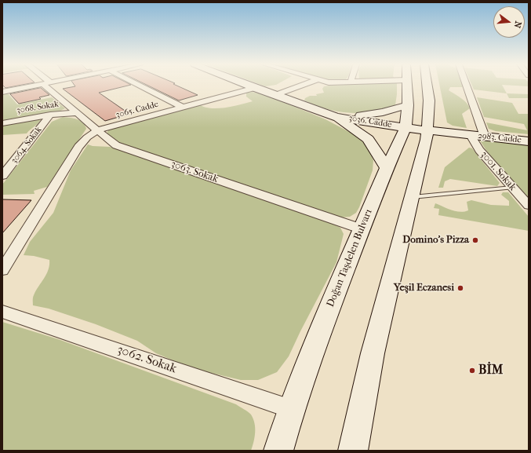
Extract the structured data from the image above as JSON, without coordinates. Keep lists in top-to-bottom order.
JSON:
{
  "streets": {
    "main road": ["3036. Cadde", "2983. Cadde", "Doğan Taşdelen Bulvarı"],
    "street": [
      "3068. Sokak",
      "3065. Cadde",
      "3064. Sokak",
      "3001. Sokak",
      "3063. Sokak",
      "3062. Sokak"
    ]
  },
  "crossings": [
    ["3068. Sokak", "3064. Sokak"],
    ["3068. Sokak", "3063. Sokak"],
    ["3065. Cadde", "3036. Cadde"],
    ["3065. Cadde", "3063. Sokak"],
    ["3036. Cadde", "2983. Cadde"],
    ["3036. Cadde", "Doğan Taşdelen Bulvarı"],
    ["2983. Cadde", "3001. Sokak"],
    ["3063. Sokak", "Doğan Taşdelen Bulvarı"],
    ["Doğan Taşdelen Bulvarı", "3062. Sokak"]
  ],
  "places": ["Domino's Pizza", "Yeşil Eczanesi", "BİM"],
  "north": "right"
}
